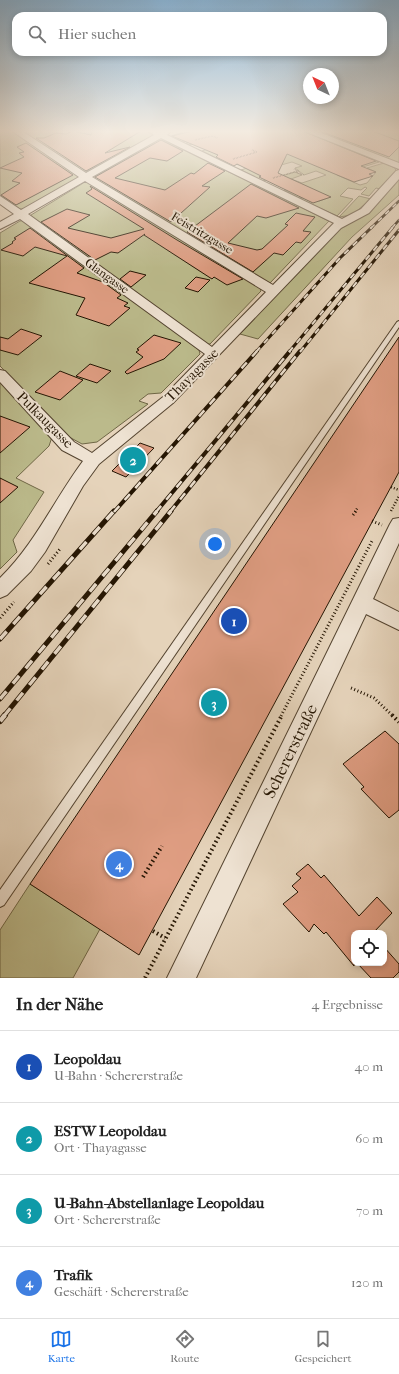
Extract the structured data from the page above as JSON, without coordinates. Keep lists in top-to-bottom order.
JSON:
{
  "streets": {
    "street": [
      "Feistritzgasse",
      "Glangasse",
      "Thayagasse",
      "Pulkaugasse",
      "Schererstraße"
    ]
  },
  "crossings": [
    ["Feistritzgasse", "Thayagasse"],
    ["Glangasse", "Thayagasse"],
    ["Thayagasse", "Pulkaugasse"]
  ],
  "north": "top left",
  "page": {
    "search": "Hier suchen",
    "pins": [
      "2",
      "1",
      "3",
      "4"
    ],
    "heading": ["In der Nähe", "4 Ergebnisse"],
    "list": [
      {
        "mark": "1",
        "name": "Leopoldau",
        "note": "U-Bahn · Schererstraße",
        "value": "40 m"
      },
      {
        "mark": "2",
        "name": "ESTW Leopoldau",
        "note": "Ort · Thayagasse",
        "value": "60 m"
      },
      {
        "mark": "3",
        "name": "U-Bahn-Abstellanlage Leopoldau",
        "note": "Ort · Schererstraße",
        "value": "70 m"
      },
      {
        "mark": "4",
        "name": "Trafik",
        "note": "Geschäft · Schererstraße",
        "value": "120 m"
      }
    ],
    "nav": ["Karte", "Route", "Gespeichert"]
  }
}
